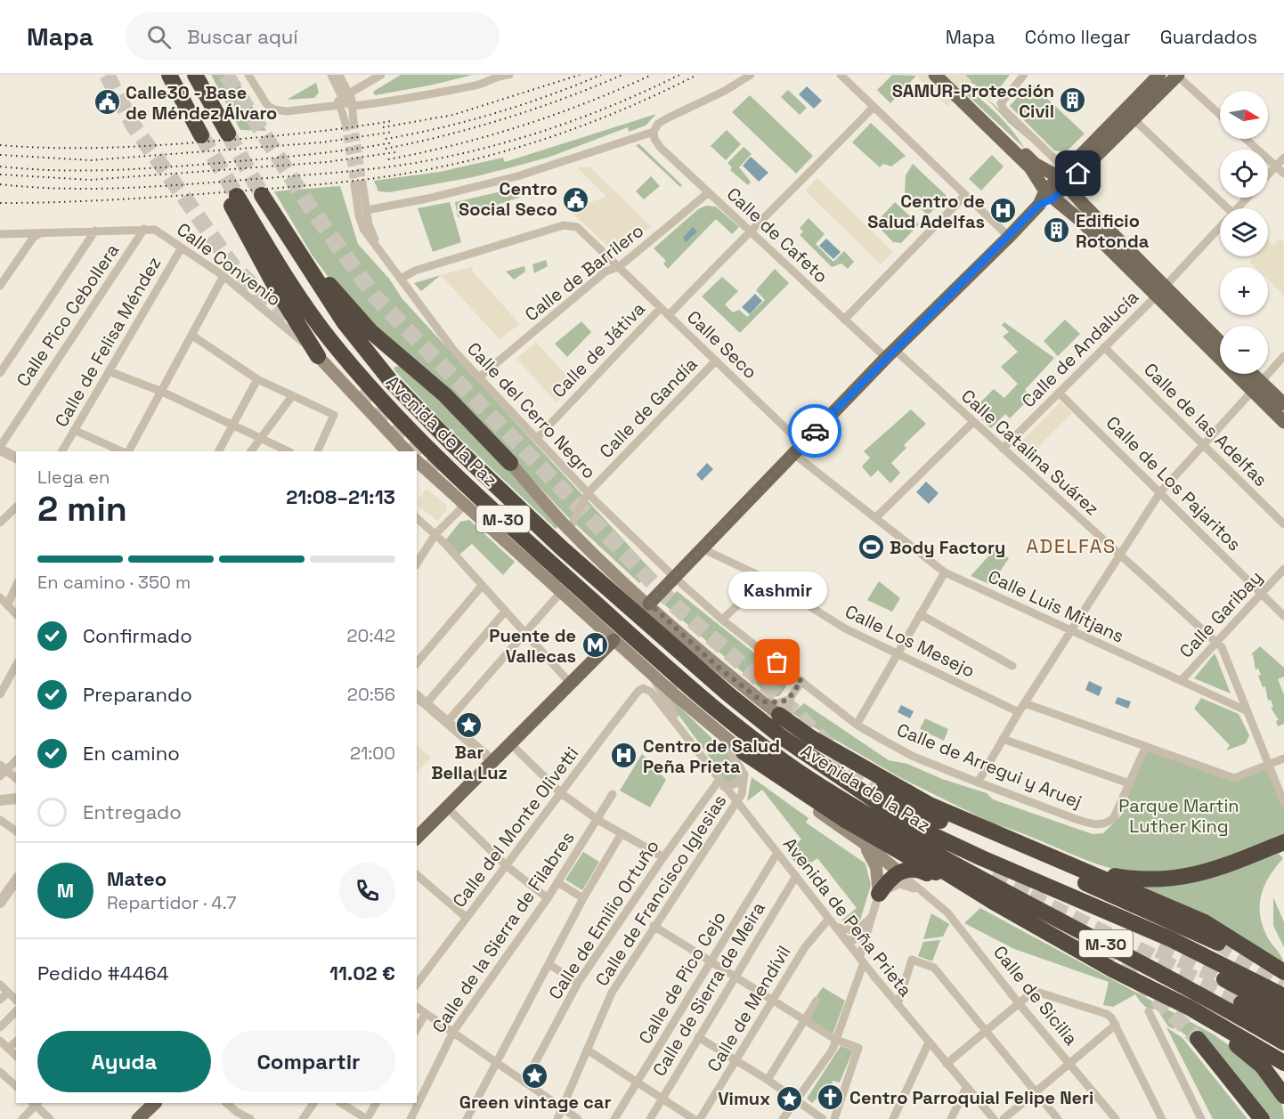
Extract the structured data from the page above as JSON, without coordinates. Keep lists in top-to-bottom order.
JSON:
{
  "streets": {
    "highway": ["Avenida de la Paz", "M-30"],
    "main road": ["Calle de Sicilia"],
    "street": [
      "Calle de Cafeto",
      "Calle Convenio",
      "Calle de Barrilero",
      "Calle Pico Cebollera",
      "Calle de Felisa Méndez",
      "Calle Seco",
      "Calle de Andalucía",
      "Calle de Játiva",
      "Calle de Gandía",
      "Calle del Cerro Negro",
      "Calle de las Adelfas",
      "Calle Catalina Suárez",
      "Calle de Los Pajaritos",
      "Calle Luis Mitjans",
      "Calle Garibay",
      "Calle Los Mesejo",
      "Calle de Arregui y Aruej",
      "Calle del Monte Olivetti",
      "Calle de Francisco Iglesias",
      "Avenida de Peña Prieta",
      "Calle de Emilio Ortuño",
      "Calle de la Sierra de Filabres",
      "Calle de Pico Cejo",
      "Calle de Sierra de Meira",
      "Calle de Mendívil"
    ]
  },
  "crossings": [
    ["Calle de Cafeto", "Calle de Barrilero"],
    ["Calle de Cafeto", "Calle de Játiva"],
    ["Calle de Cafeto", "Calle Catalina Suárez"],
    ["Calle Convenio", "Calle Pico Cebollera"],
    ["Calle Convenio", "Calle de Felisa Méndez"],
    ["Calle Convenio", "Avenida de la Paz"],
    ["Calle de Barrilero", "Calle Seco"],
    ["Calle de Barrilero", "Calle del Cerro Negro"],
    ["Calle Seco", "Calle de Játiva"],
    ["Calle Seco", "Calle de Gandía"],
    ["Calle Seco", "Calle del Cerro Negro"],
    ["Calle Seco", "Calle Luis Mitjans"],
    ["Calle de Andalucía", "Calle de las Adelfas"],
    ["Calle de Andalucía", "Calle Catalina Suárez"],
    ["Calle de Andalucía", "Calle de Los Pajaritos"],
    ["Calle de Játiva", "Calle del Cerro Negro"],
    ["Calle de Gandía", "Calle del Cerro Negro"],
    ["Calle de Gandía", "Avenida de la Paz"],
    ["Calle del Cerro Negro", "Calle de Arregui y Aruej"],
    ["Avenida de la Paz", "M-30"],
    ["Calle Catalina Suárez", "Calle Garibay"],
    ["Calle de Los Pajaritos", "Calle Garibay"],
    ["Calle Luis Mitjans", "Calle Garibay"],
    ["Calle del Monte Olivetti", "Avenida de Peña Prieta"],
    ["Calle de Francisco Iglesias", "Avenida de Peña Prieta"],
    ["Calle de Francisco Iglesias", "Calle de Emilio Ortuño"],
    ["Avenida de Peña Prieta", "Calle de Emilio Ortuño"],
    ["Avenida de Peña Prieta", "Calle de Pico Cejo"],
    ["Avenida de Peña Prieta", "Calle de Sierra de Meira"],
    ["Avenida de Peña Prieta", "Calle de Mendívil"]
  ],
  "districts": ["ADELFAS"],
  "parks": ["Parque Martin Luther King"],
  "places": {
    "building": ["SAMUR-Protección Civil", "Edificio Rotonda"],
    "public building": ["Calle30 - Base de Méndez Álvaro", "Centro Social Seco"],
    "hospital": ["Centro de Salud Adelfas", "Centro de Salud Peña Prieta"],
    "sports": ["Body Factory"],
    "metro station": ["Puente de Vallecas"],
    "other": ["Kashmir"],
    "place": ["Bar Bella Luz", "Green vintage car", "Vimux"],
    "church": ["Centro Parroquial Felipe Neri"]
  },
  "north": "right",
  "page": {
    "header": "Mapa",
    "search": "Buscar aquí",
    "nav": ["Mapa", "Cómo llegar", "Guardados"],
    "map_buttons": ["+", "−"],
    "heading": ["2 min", "Llega en", "21:08–21:13"],
    "panel": [
      "Mateo",
      "Repartidor · 4.7",
      "Pedido #4464",
      "11.02 €"
    ],
    "bar": "En camino · 350 m",
    "bubble": "Kashmir",
    "list": [
      ["Confirmado", "20:42"],
      ["Preparando", "20:56"],
      ["En camino", "21:00"],
      "Entregado"
    ],
    "round": "M",
    "buttons": ["Ayuda", "Compartir"]
  }
}
